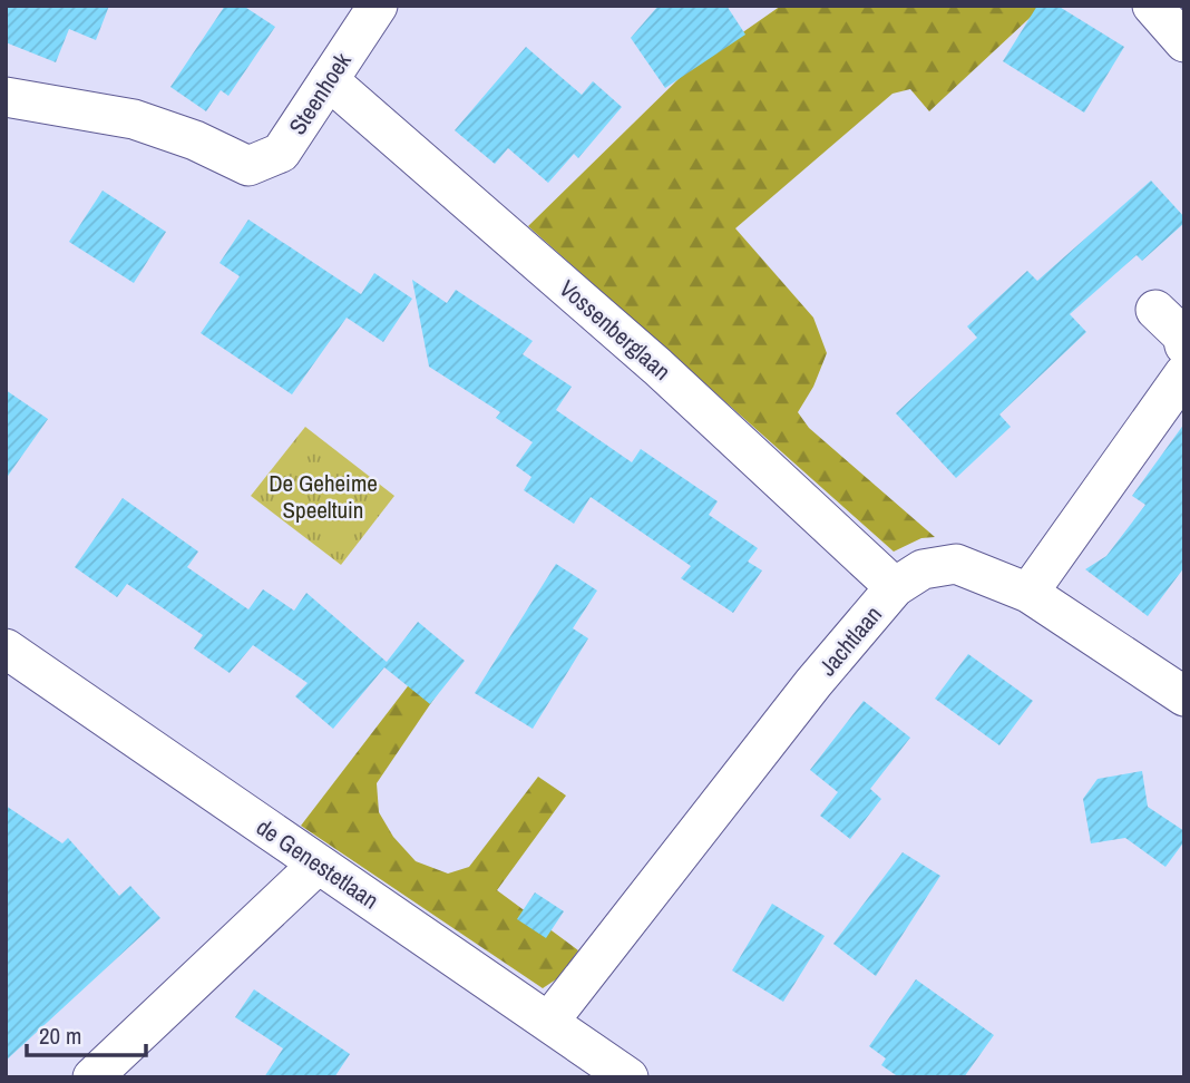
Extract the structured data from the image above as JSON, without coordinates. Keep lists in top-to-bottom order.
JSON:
{
  "streets": {
    "street": [
      "Steenhoek",
      "Vossenberglaan",
      "Jachtlaan",
      "de Genestetlaan"
    ]
  },
  "crossings": [
    ["Steenhoek", "Vossenberglaan"],
    ["Vossenberglaan", "Jachtlaan"],
    ["Jachtlaan", "de Genestetlaan"]
  ],
  "parks": ["De Geheime Speeltuin"],
  "scale_bar": "20 m"
}
